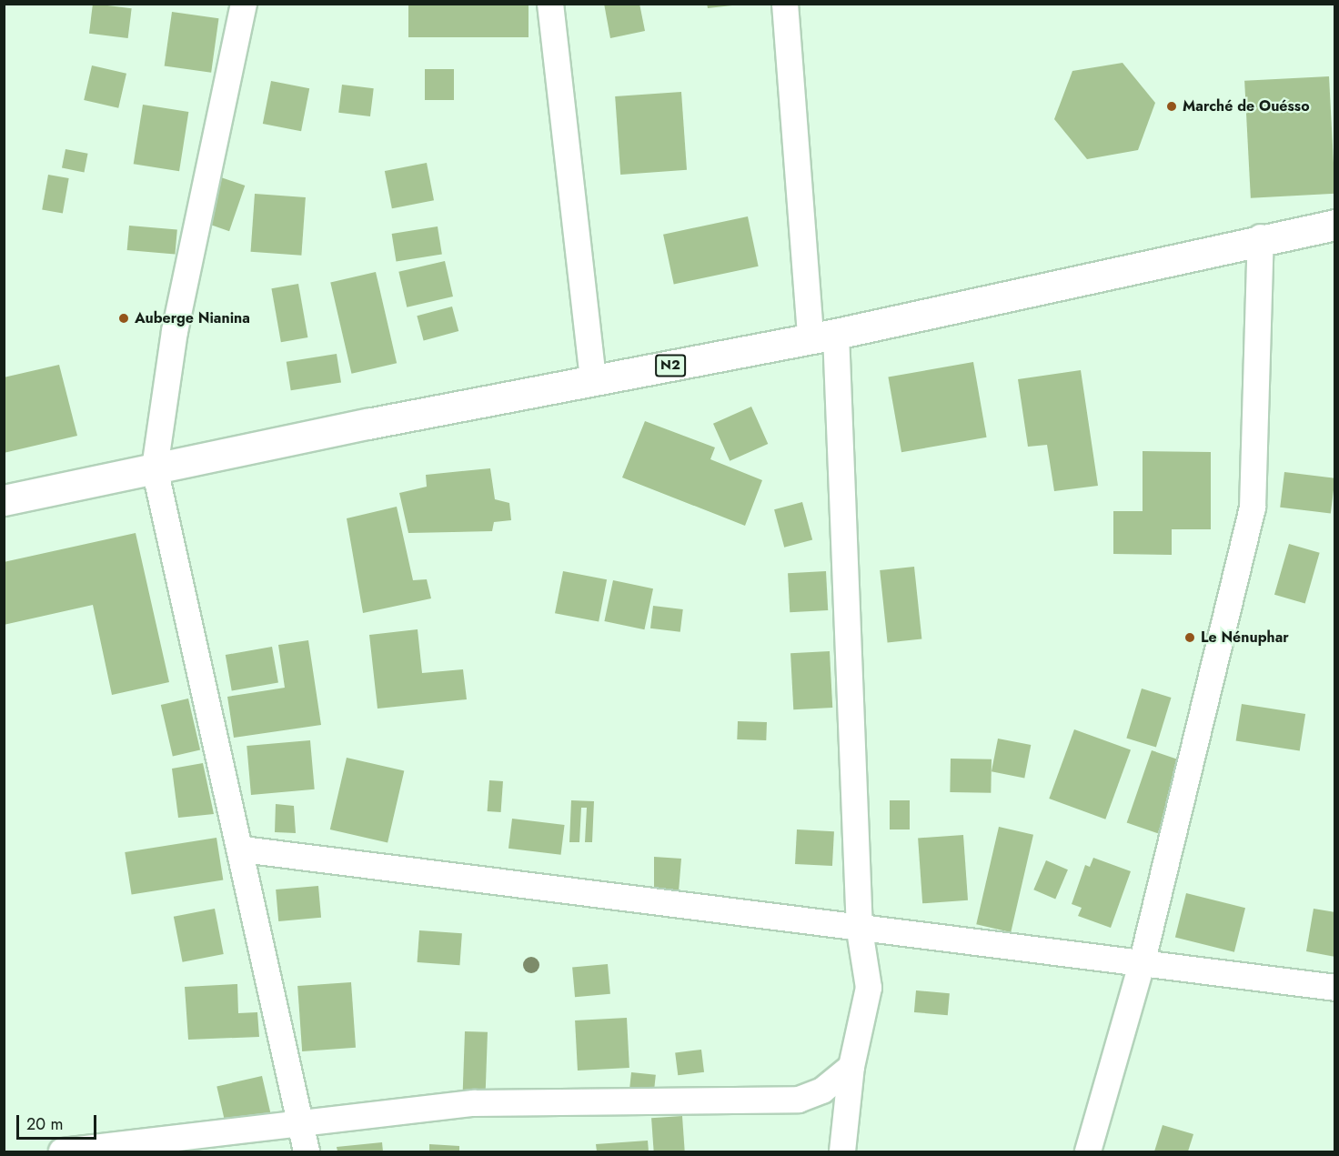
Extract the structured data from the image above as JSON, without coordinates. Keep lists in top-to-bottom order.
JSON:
{
  "streets": {
    "highway": ["N2"]
  },
  "places": ["Marché de Ouésso", "Auberge Nianina", "Le Nénuphar"],
  "scale_bar": "20 m"
}
